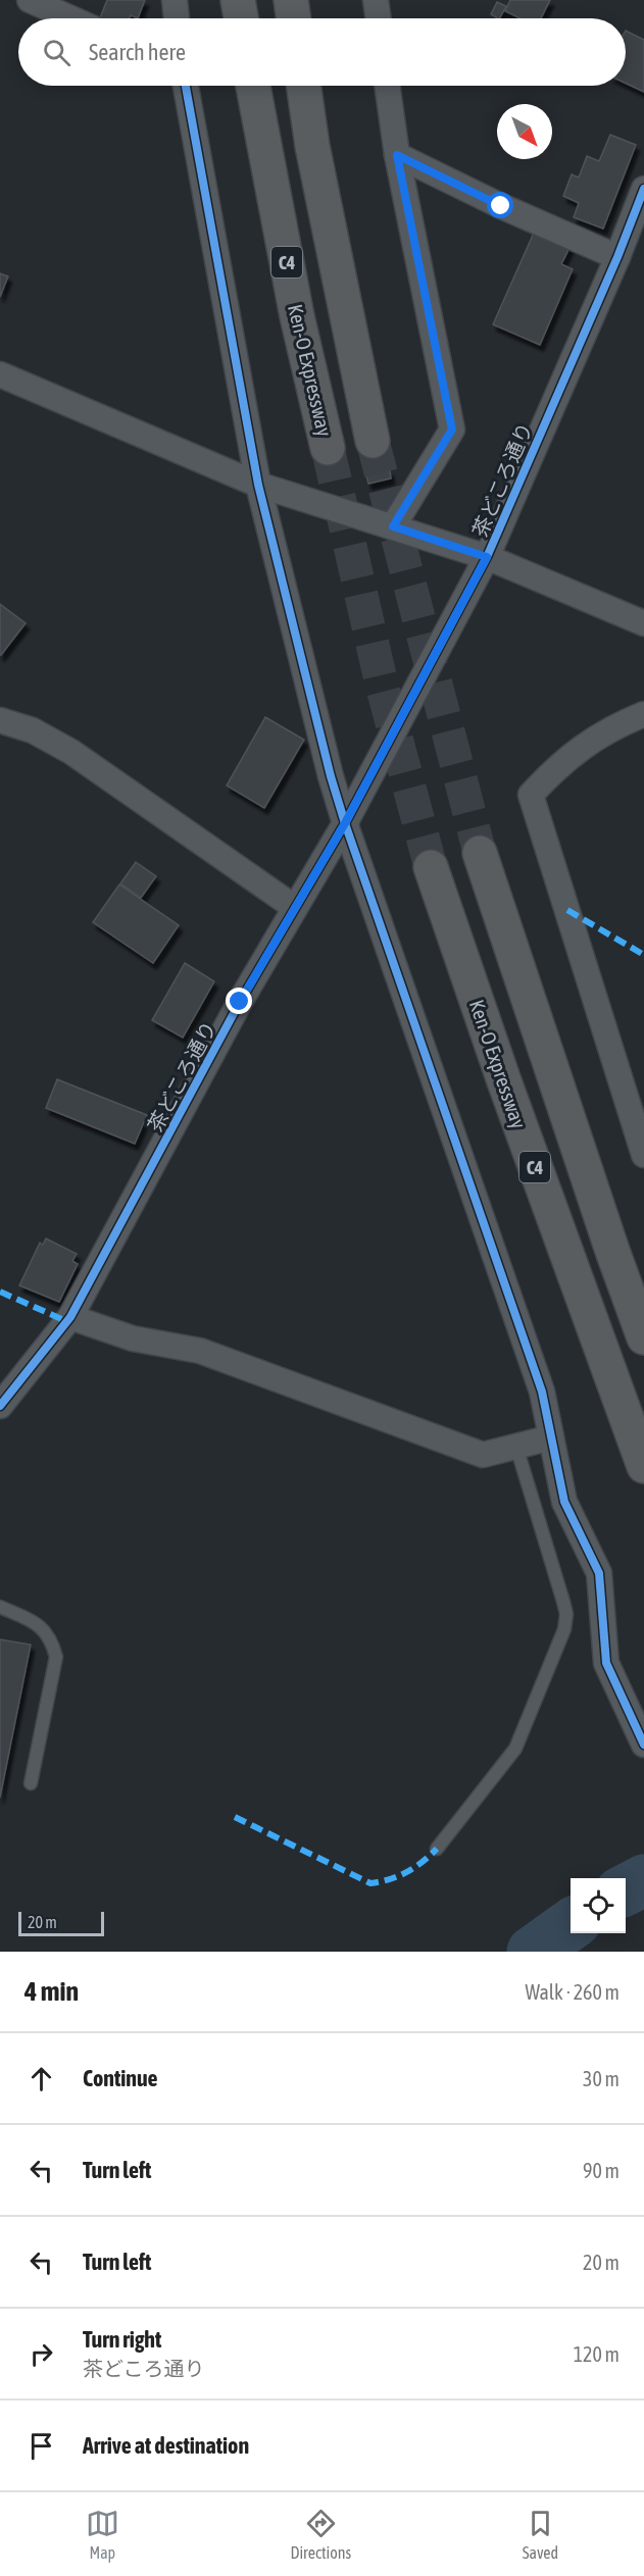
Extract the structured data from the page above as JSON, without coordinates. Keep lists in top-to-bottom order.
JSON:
{
  "streets": {
    "highway": ["C4", "Ken-O Expressway"],
    "street": ["茶どころ通り"]
  },
  "scale_bar": "20 m",
  "north": "bottom right",
  "page": {
    "search": "Search here",
    "scale": "20 m",
    "heading": ["4 min", "Walk · 260 m"],
    "list": [
      ["Continue", "30 m"],
      ["Turn left", "90 m"],
      ["Turn left", "20 m"],
      ["Turn right", "茶どころ通り", "120 m"],
      "Arrive at destination"
    ],
    "nav": ["Map", "Directions", "Saved"]
  }
}
